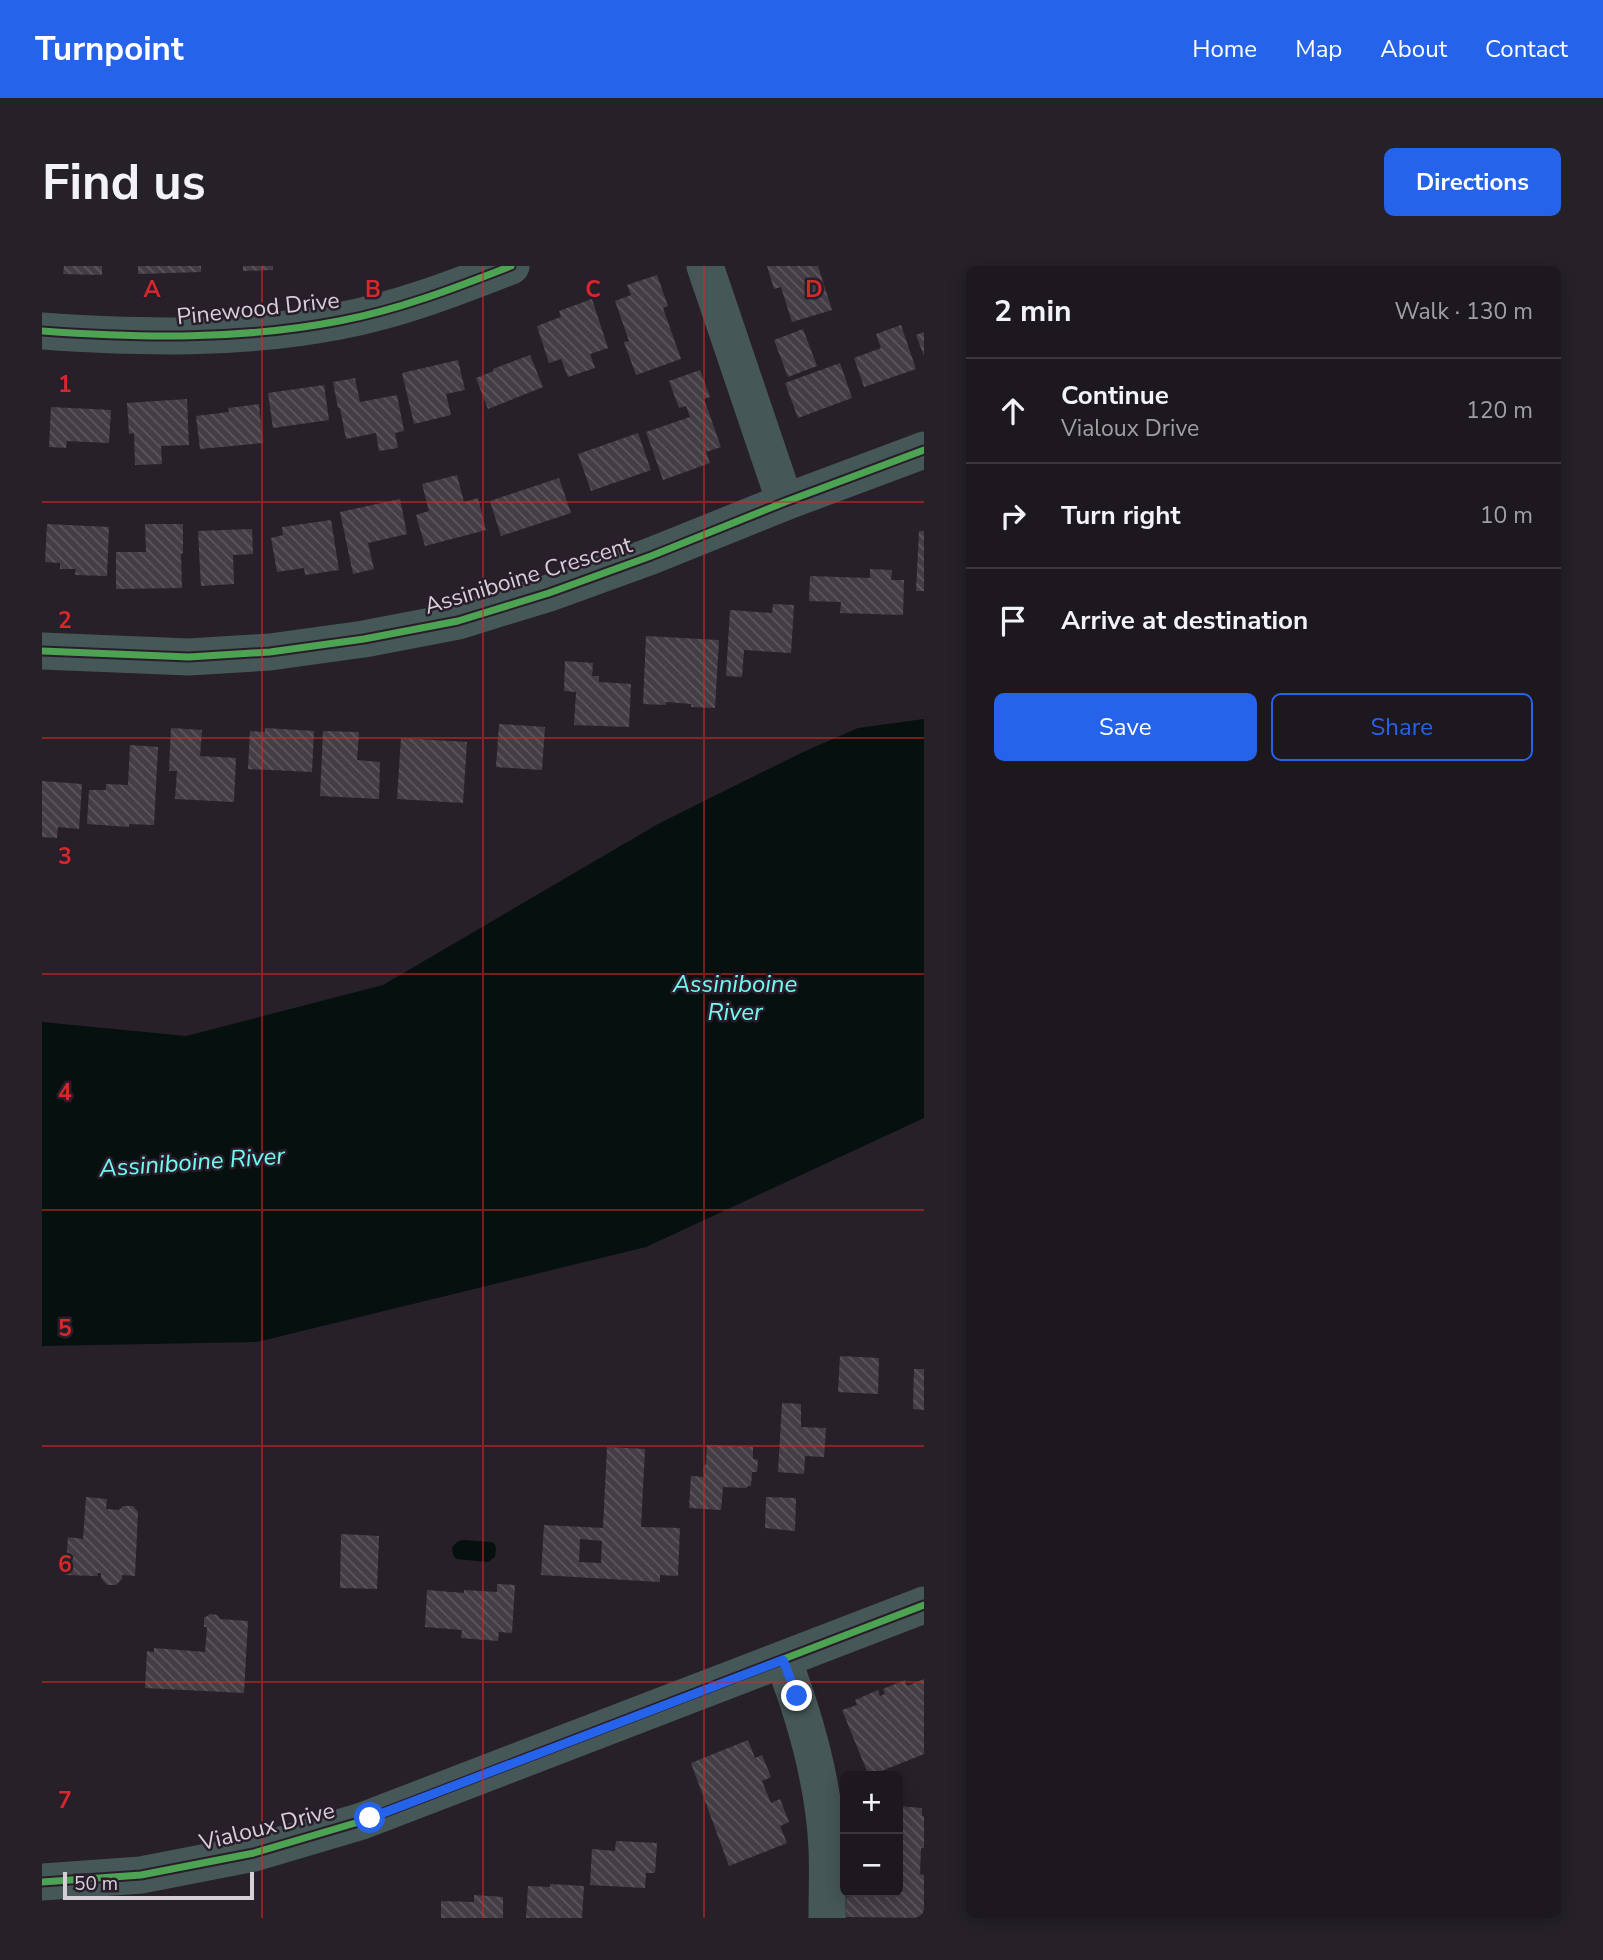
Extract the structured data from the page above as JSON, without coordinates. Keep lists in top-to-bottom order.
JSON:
{
  "streets": {
    "street": ["Pinewood Drive", "Assiniboine Crescent", "Vialoux Drive"]
  },
  "water": ["Assiniboine River"],
  "scale_bar": "50 m",
  "page": {
    "header": "Turnpoint",
    "nav": [
      "Home",
      "Map",
      "About",
      "Contact"
    ],
    "buttons": [
      "Directions",
      ["Save", "Share"]
    ],
    "title": "Find us",
    "heading": ["2 min", "Walk · 130 m"],
    "list": [
      ["Continue", "Vialoux Drive", "120 m"],
      ["Turn right", "10 m"],
      "Arrive at destination"
    ],
    "map_buttons": ["+", "−"],
    "scale": "50 m"
  },
  "grid": {
    "columns": [
      "A",
      "B",
      "C",
      "D"
    ],
    "rows": [
      "1",
      "2",
      "3",
      "4",
      "5",
      "6",
      "7"
    ]
  }
}
